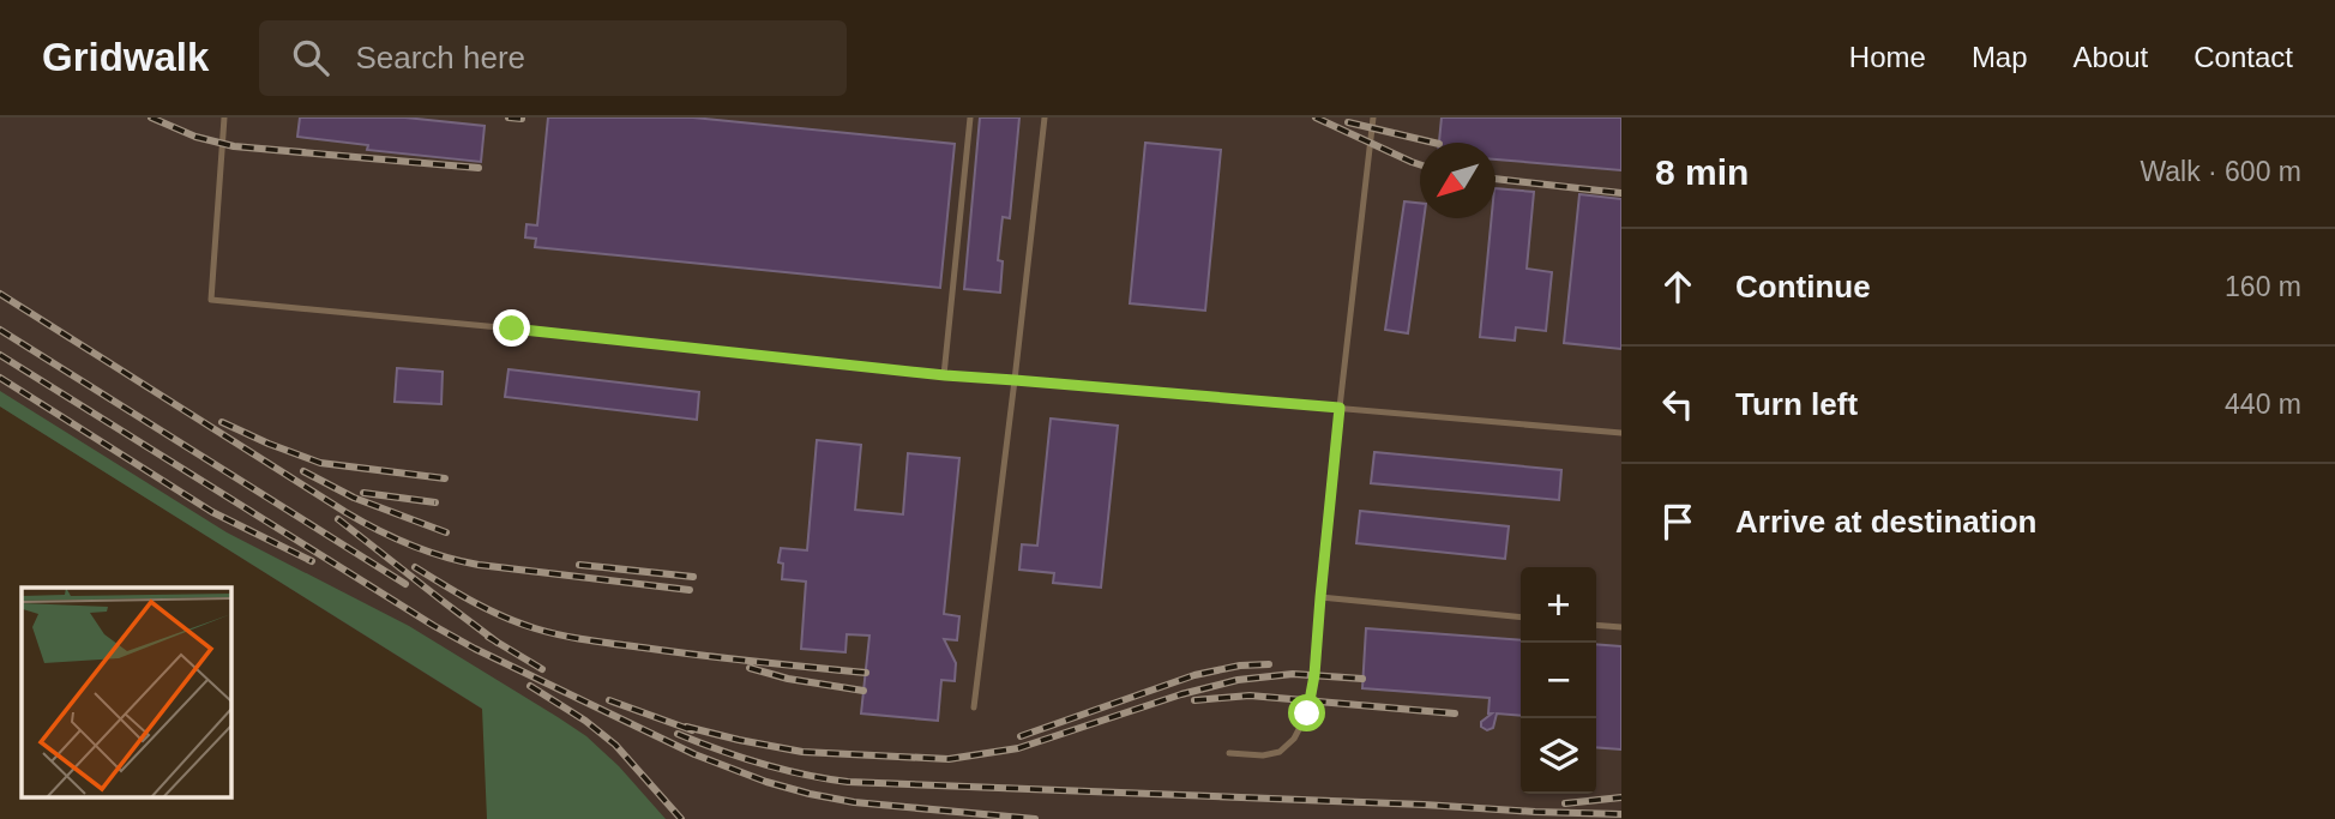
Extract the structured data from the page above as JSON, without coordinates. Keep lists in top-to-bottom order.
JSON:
{
  "north": "bottom left",
  "page": {
    "header": "Gridwalk",
    "search": "Search here",
    "nav": [
      "Home",
      "Map",
      "About",
      "Contact"
    ],
    "heading": ["8 min", "Walk · 600 m"],
    "list": [
      ["Continue", "160 m"],
      ["Turn left", "440 m"],
      "Arrive at destination"
    ],
    "map_buttons": ["+", "−"]
  }
}
